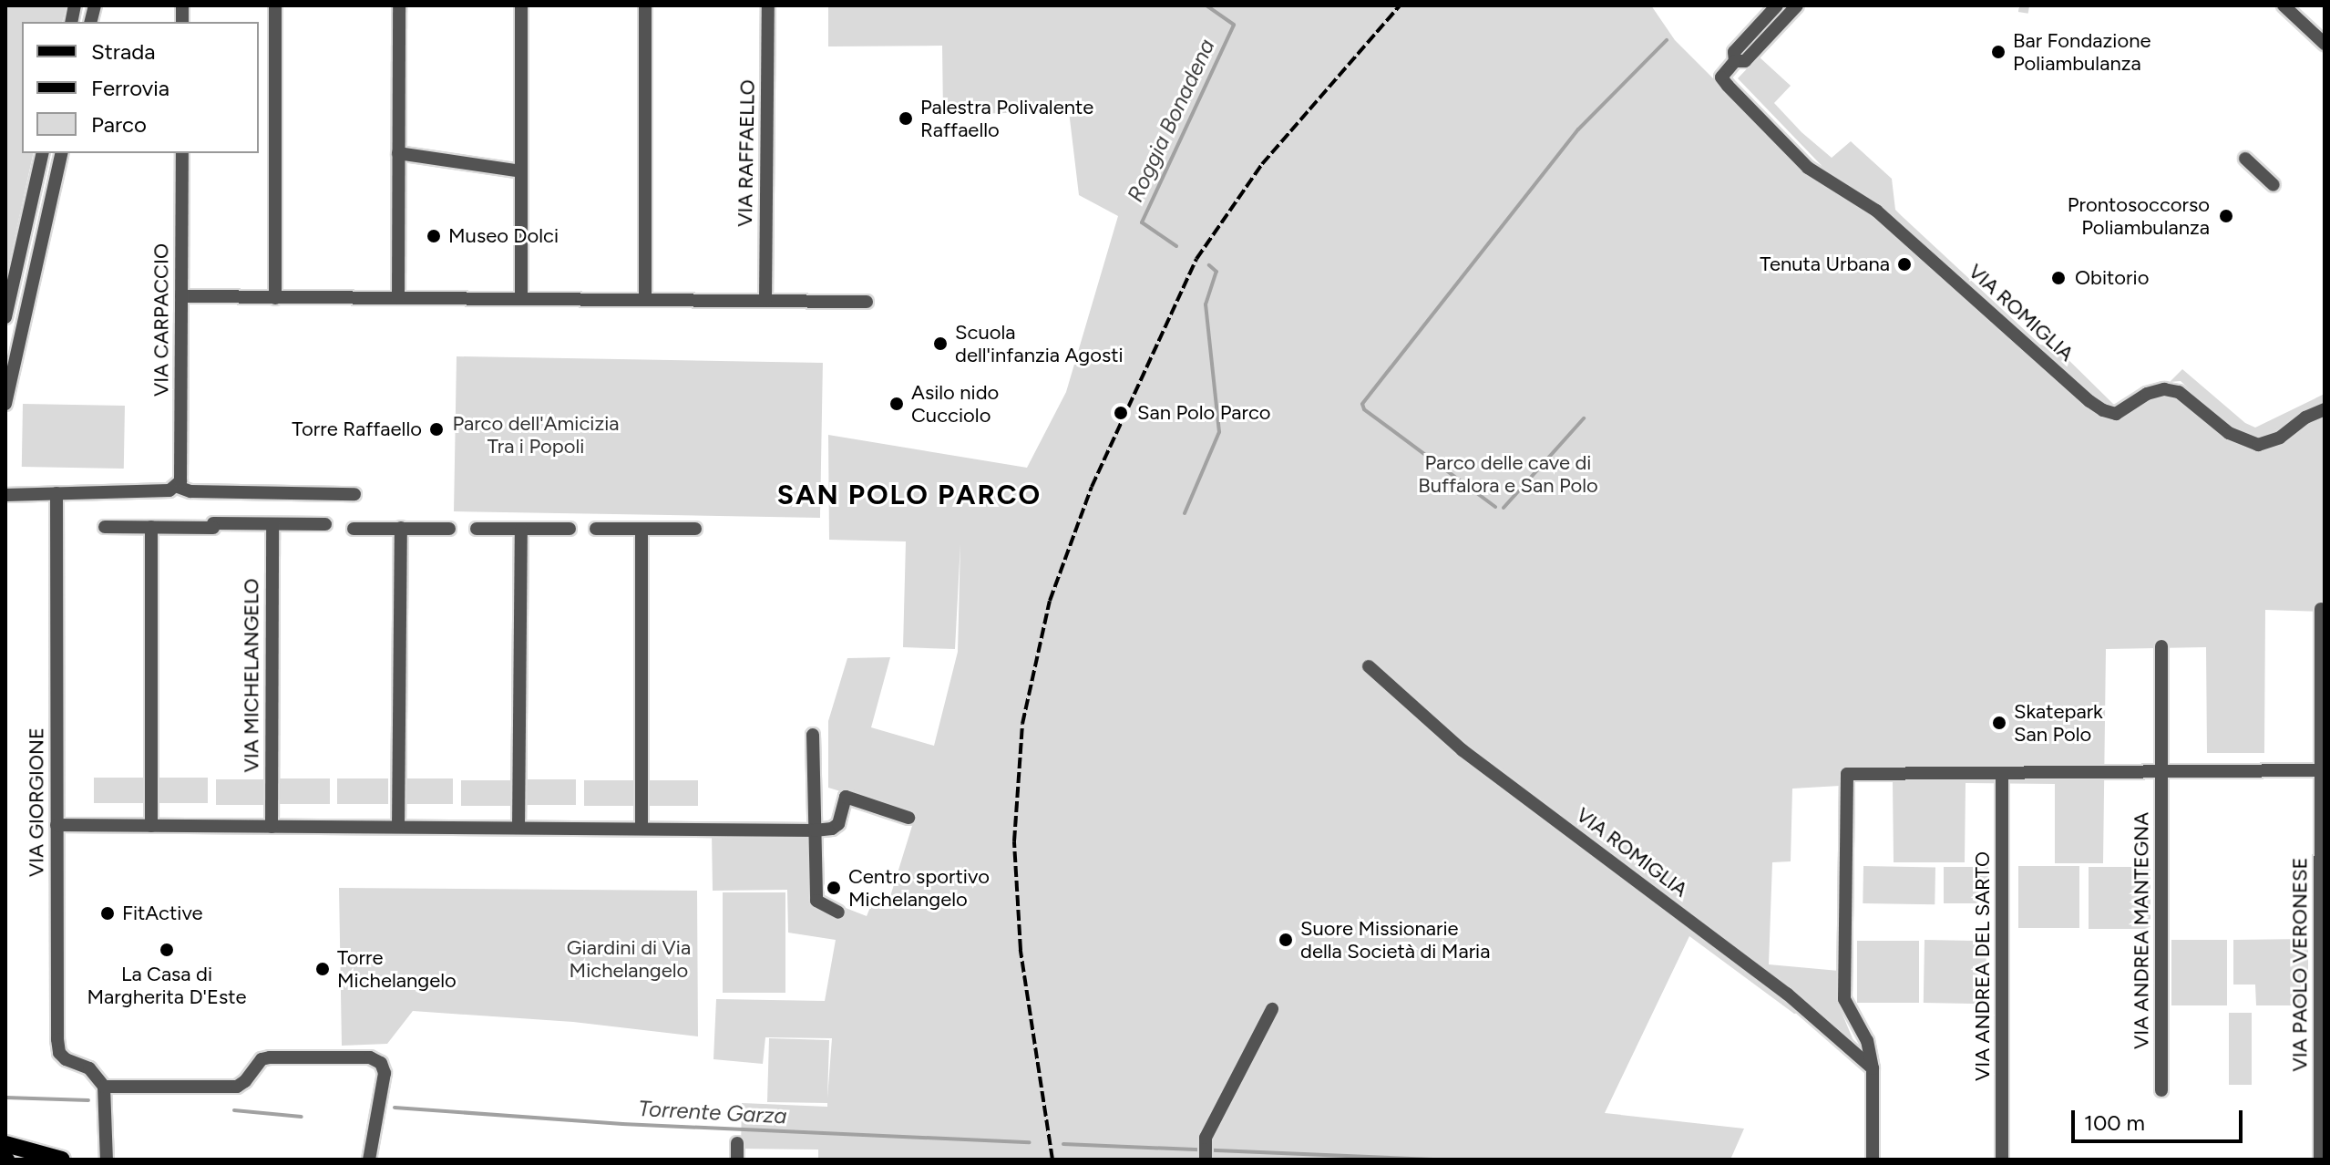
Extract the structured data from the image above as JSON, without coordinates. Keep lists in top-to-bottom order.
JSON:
{
  "streets": {
    "street": [
      "VIA RAFFAELLO",
      "VIA ROMIGLIA",
      "VIA CARPACCIO",
      "VIA MICHELANGELO",
      "VIA GIORGIONE",
      "VIA ANDREA MANTEGNA",
      "VIA PAOLO VERONESE",
      "VIA ANDREA DEL SARTO"
    ]
  },
  "districts": ["SAN POLO PARCO"],
  "water": ["Roggia Bonadena", "Torrente Garza"],
  "parks": ["Parco dell'Amicizia Tra i Popoli", "Parco delle cave di Buffalora e San Polo", "Giardini di Via Michelangelo"],
  "places": [
    "Bar Fondazione Poliambulanza",
    "Palestra Polivalente Raffaello",
    "Prontosoccorso Poliambulanza",
    "Museo Dolci",
    "Tenuta Urbana",
    "Obitorio",
    "Scuola dell'infanzia Agosti",
    "Asilo nido Cucciolo",
    "San Polo Parco",
    "Torre Raffaello",
    "Skatepark San Polo",
    "Centro sportivo Michelangelo",
    "FitActive",
    "Suore Missionarie della Società di Maria",
    "La Casa di Margherita D'Este",
    "Torre Michelangelo"
  ],
  "legend": ["Strada", "Ferrovia", "Parco"],
  "scale_bar": "100 m"
}
